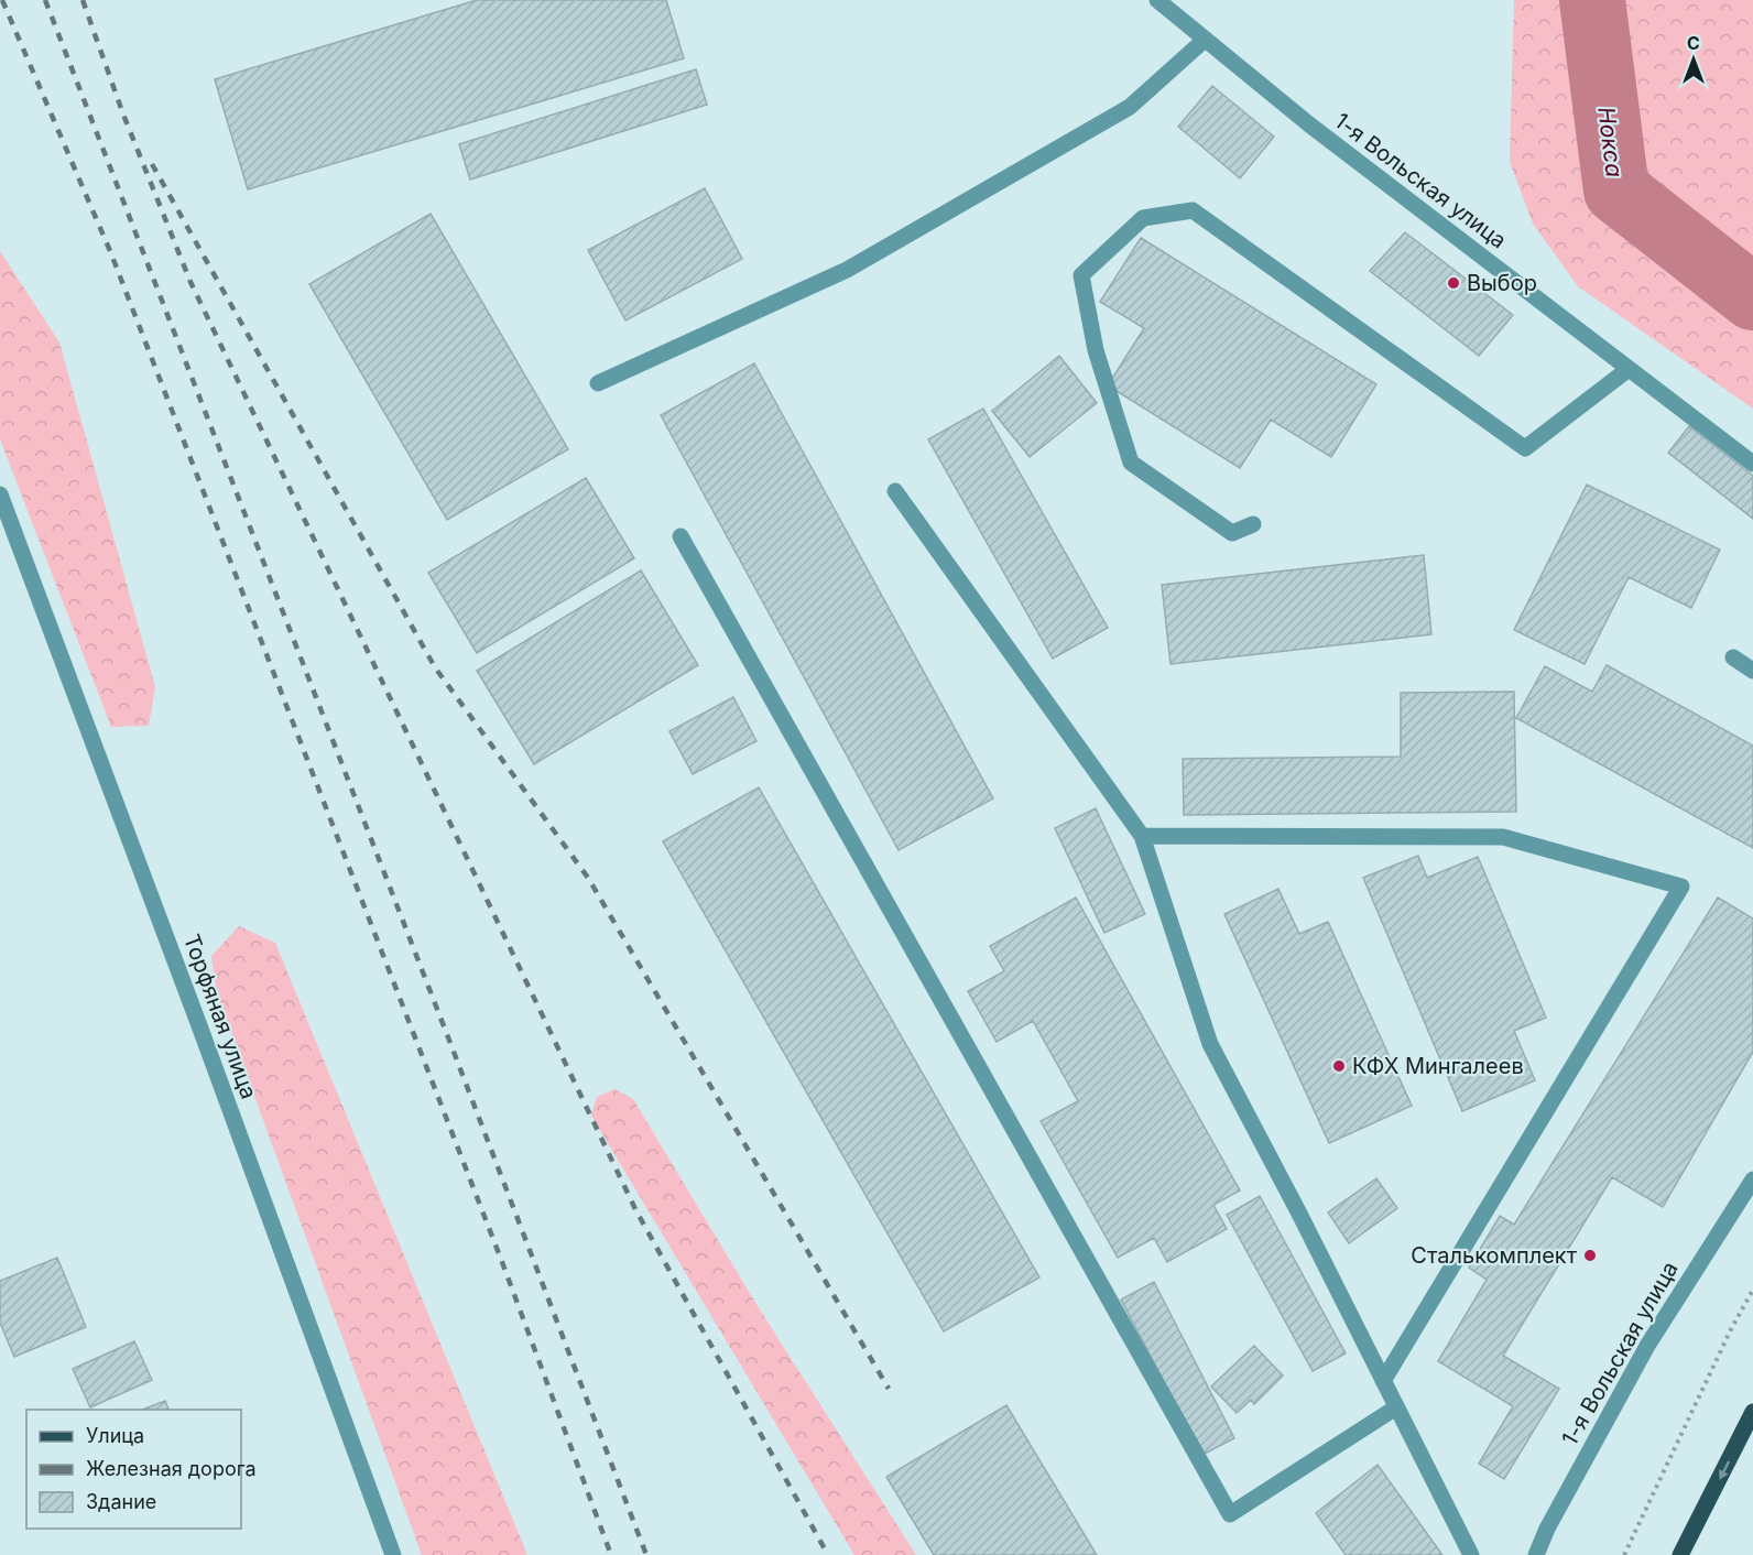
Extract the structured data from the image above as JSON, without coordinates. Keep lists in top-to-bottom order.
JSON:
{
  "streets": {
    "street": ["1-я Вольская улица", "Торфяная улица"]
  },
  "water": ["Нокса"],
  "places": ["Выбор", "КФХ Мингалеев", "Сталькомплект"],
  "legend": ["Улица", "Железная дорога", "Здание"],
  "north": "top"
}
